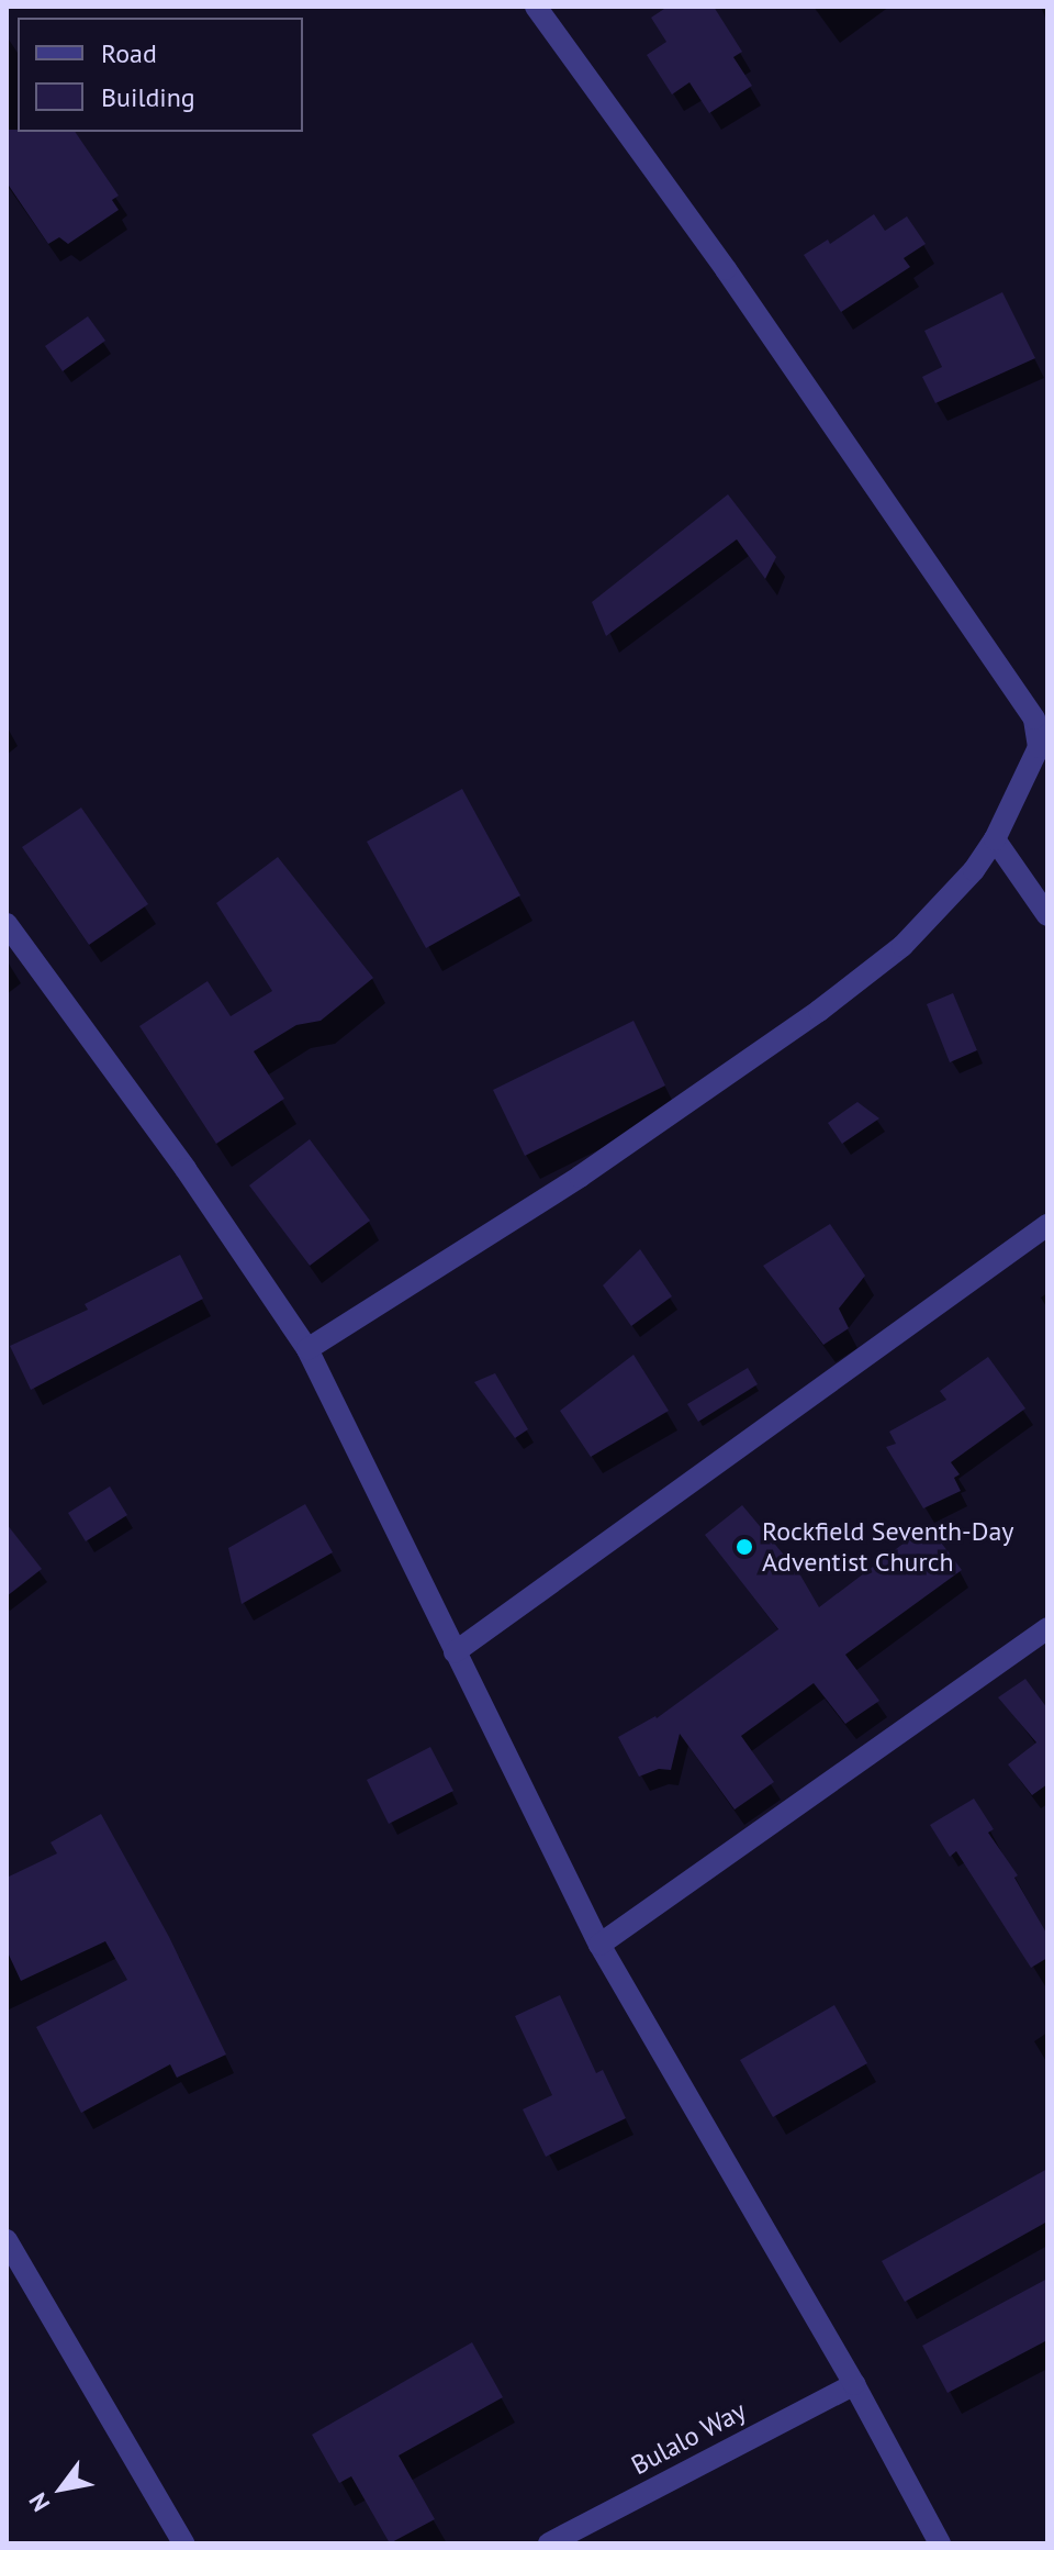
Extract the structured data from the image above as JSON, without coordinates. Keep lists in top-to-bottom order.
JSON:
{
  "streets": {
    "street": ["Bulalo Way"]
  },
  "places": ["Rockfield Seventh-Day Adventist Church"],
  "legend": ["Road", "Building"],
  "north": "bottom left"
}
